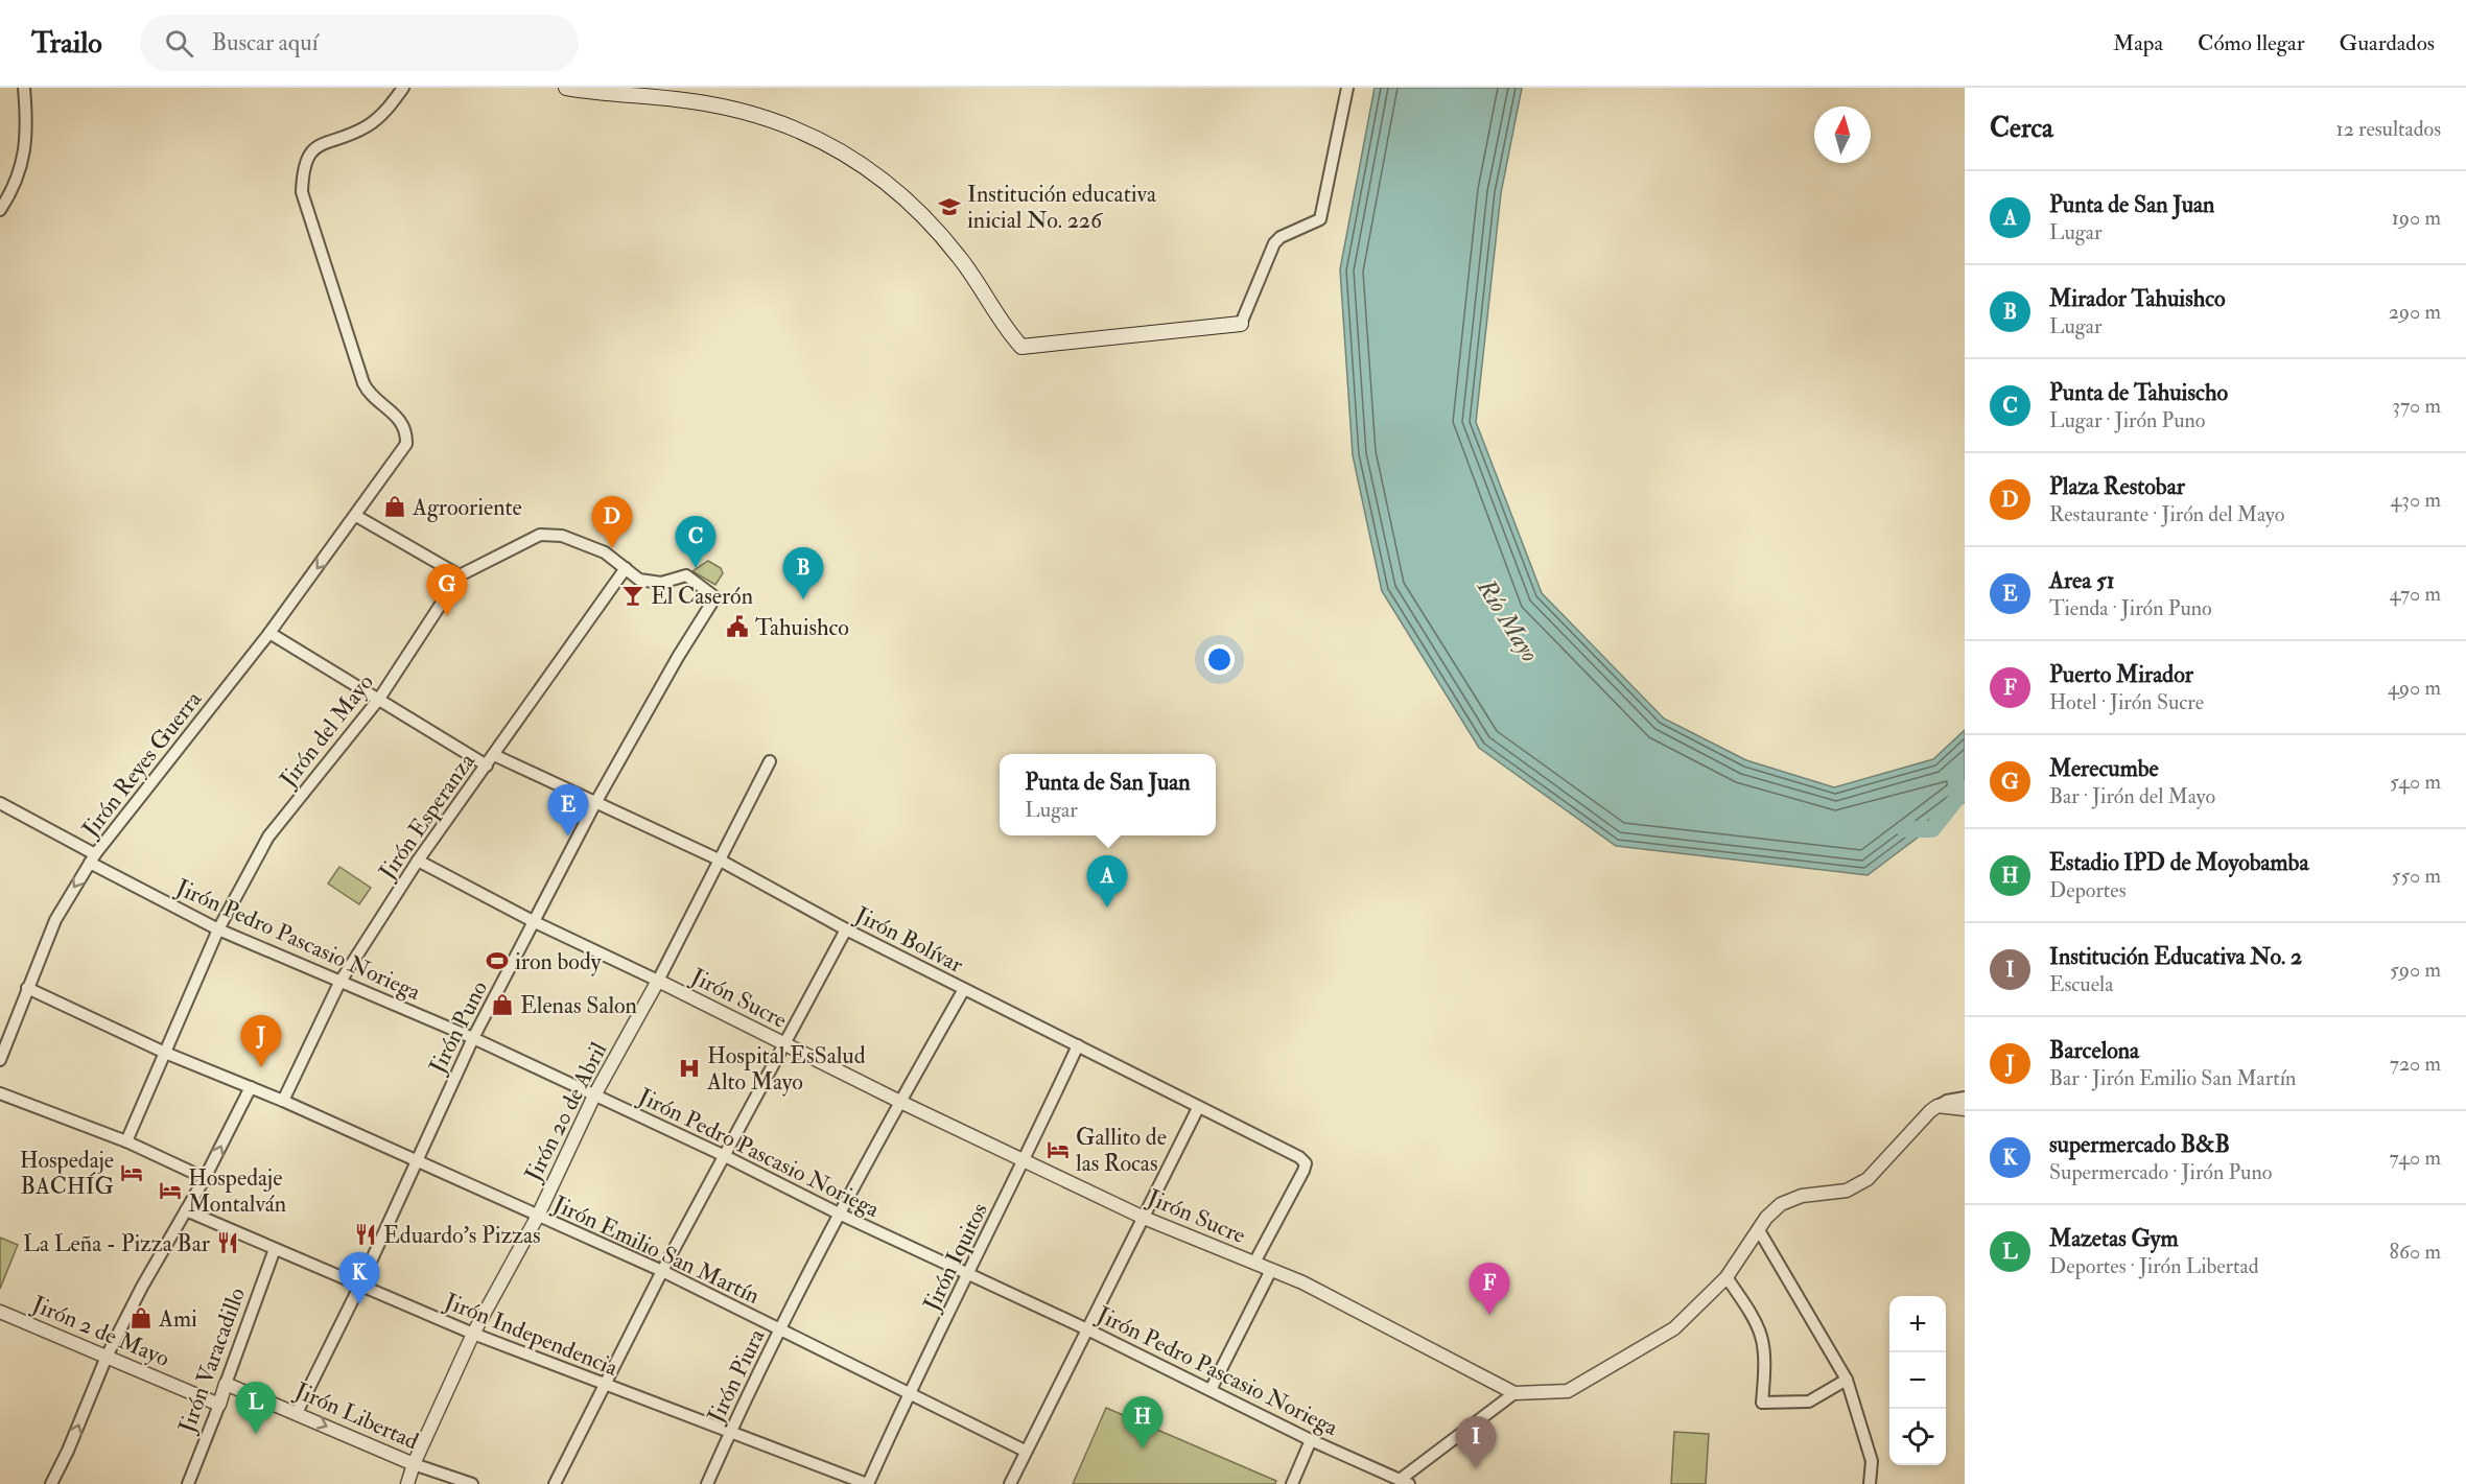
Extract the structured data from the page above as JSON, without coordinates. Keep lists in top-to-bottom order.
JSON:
{
  "streets": {
    "street": [
      "Jirón del Mayo",
      "Jirón Reyes Guerra",
      "Jirón Esperanza",
      "Jirón Pedro Pascasio Noriega",
      "Jirón Bolívar",
      "Jirón Sucre",
      "Jirón Puno",
      "Jirón 20 de Abril",
      "Jirón Emilio San Martín",
      "Jirón Iquitos",
      "Jirón 2 de Mayo",
      "Jirón Independencia",
      "Jirón Varacadillo",
      "Jirón Piura",
      "Jirón Libertad"
    ]
  },
  "crossings": [
    ["Jirón del Mayo", "Jirón Pedro Pascasio Noriega"],
    ["Jirón del Mayo", "Jirón Emilio San Martín"],
    ["Jirón Reyes Guerra", "Jirón Pedro Pascasio Noriega"],
    ["Jirón Reyes Guerra", "Jirón Emilio San Martín"],
    ["Jirón Esperanza", "Jirón Pedro Pascasio Noriega"],
    ["Jirón Esperanza", "Jirón Bolívar"],
    ["Jirón Esperanza", "Jirón Puno"],
    ["Jirón Esperanza", "Jirón Emilio San Martín"],
    ["Jirón Pedro Pascasio Noriega", "Jirón Puno"],
    ["Jirón Pedro Pascasio Noriega", "Jirón 20 de Abril"],
    ["Jirón Pedro Pascasio Noriega", "Jirón Iquitos"],
    ["Jirón Pedro Pascasio Noriega", "Jirón Piura"],
    ["Jirón Bolívar", "Jirón Sucre"],
    ["Jirón Bolívar", "Jirón Puno"],
    ["Jirón Bolívar", "Jirón 20 de Abril"],
    ["Jirón Bolívar", "Jirón Iquitos"],
    ["Jirón Bolívar", "Jirón Piura"],
    ["Jirón Sucre", "Jirón 20 de Abril"],
    ["Jirón Sucre", "Jirón Iquitos"],
    ["Jirón Sucre", "Jirón Piura"],
    ["Jirón Puno", "Jirón Emilio San Martín"],
    ["Jirón Puno", "Jirón Independencia"],
    ["Jirón Puno", "Jirón Libertad"],
    ["Jirón 20 de Abril", "Jirón Emilio San Martín"],
    ["Jirón 20 de Abril", "Jirón Independencia"],
    ["Jirón 20 de Abril", "Jirón Libertad"],
    ["Jirón Emilio San Martín", "Jirón Iquitos"],
    ["Jirón Emilio San Martín", "Jirón Piura"],
    ["Jirón Iquitos", "Jirón Independencia"],
    ["Jirón 2 de Mayo", "Jirón Varacadillo"],
    ["Jirón Independencia", "Jirón Varacadillo"],
    ["Jirón Independencia", "Jirón Piura"],
    ["Jirón Varacadillo", "Jirón Libertad"]
  ],
  "one_way": ["Jirón Libertad"],
  "water": ["Río Mayo"],
  "places": {
    "school or university": ["Institución educativa inicial No. 226"],
    "shop": ["Agrooriente", "Elenas Salon", "Ami"],
    "bar": ["El Caserón"],
    "public building": ["Tahuishco"],
    "sports": ["iron body"],
    "hospital": ["Hospital EsSalud Alto Mayo"],
    "hotel": ["Gallito de las Rocas", "Hospedaje BACHÍG", "Hospedaje Montalván"],
    "restaurant": ["Eduardo's Pizzas", "La Leña - Pizza Bar"]
  },
  "north": "top",
  "page": {
    "header": "Trailo",
    "search": "Buscar aquí",
    "nav": ["Mapa", "Cómo llegar", "Guardados"],
    "heading": ["Cerca", "12 resultados"],
    "list": [
      {
        "mark": "A",
        "name": "Punta de San Juan",
        "note": "Lugar",
        "value": "190 m"
      },
      {
        "mark": "B",
        "name": "Mirador Tahuishco",
        "note": "Lugar",
        "value": "290 m"
      },
      {
        "mark": "C",
        "name": "Punta de Tahuischo",
        "note": "Lugar · Jirón Puno",
        "value": "370 m"
      },
      {
        "mark": "D",
        "name": "Plaza Restobar",
        "note": "Restaurante · Jirón del Mayo",
        "value": "430 m"
      },
      {
        "mark": "E",
        "name": "Area 51",
        "note": "Tienda · Jirón Puno",
        "value": "470 m"
      },
      {
        "mark": "F",
        "name": "Puerto Mirador",
        "note": "Hotel · Jirón Sucre",
        "value": "490 m"
      },
      {
        "mark": "G",
        "name": "Merecumbe",
        "note": "Bar · Jirón del Mayo",
        "value": "540 m"
      },
      {
        "mark": "H",
        "name": "Estadio IPD de Moyobamba",
        "note": "Deportes",
        "value": "550 m"
      },
      {
        "mark": "I",
        "name": "Institución Educativa No. 2",
        "note": "Escuela",
        "value": "590 m"
      },
      {
        "mark": "J",
        "name": "Barcelona",
        "note": "Bar · Jirón Emilio San Martín",
        "value": "720 m"
      },
      {
        "mark": "K",
        "name": "supermercado B&B",
        "note": "Supermercado · Jirón Puno",
        "value": "740 m"
      },
      {
        "mark": "L",
        "name": "Mazetas Gym",
        "note": "Deportes · Jirón Libertad",
        "value": "860 m"
      }
    ],
    "pins": [
      "D",
      "C",
      "B",
      "G",
      "E",
      "A",
      "J",
      "K",
      "F",
      "L",
      "H",
      "I"
    ],
    "popup": ["Punta de San Juan", "Lugar"],
    "map_buttons": ["+", "−"]
  }
}
